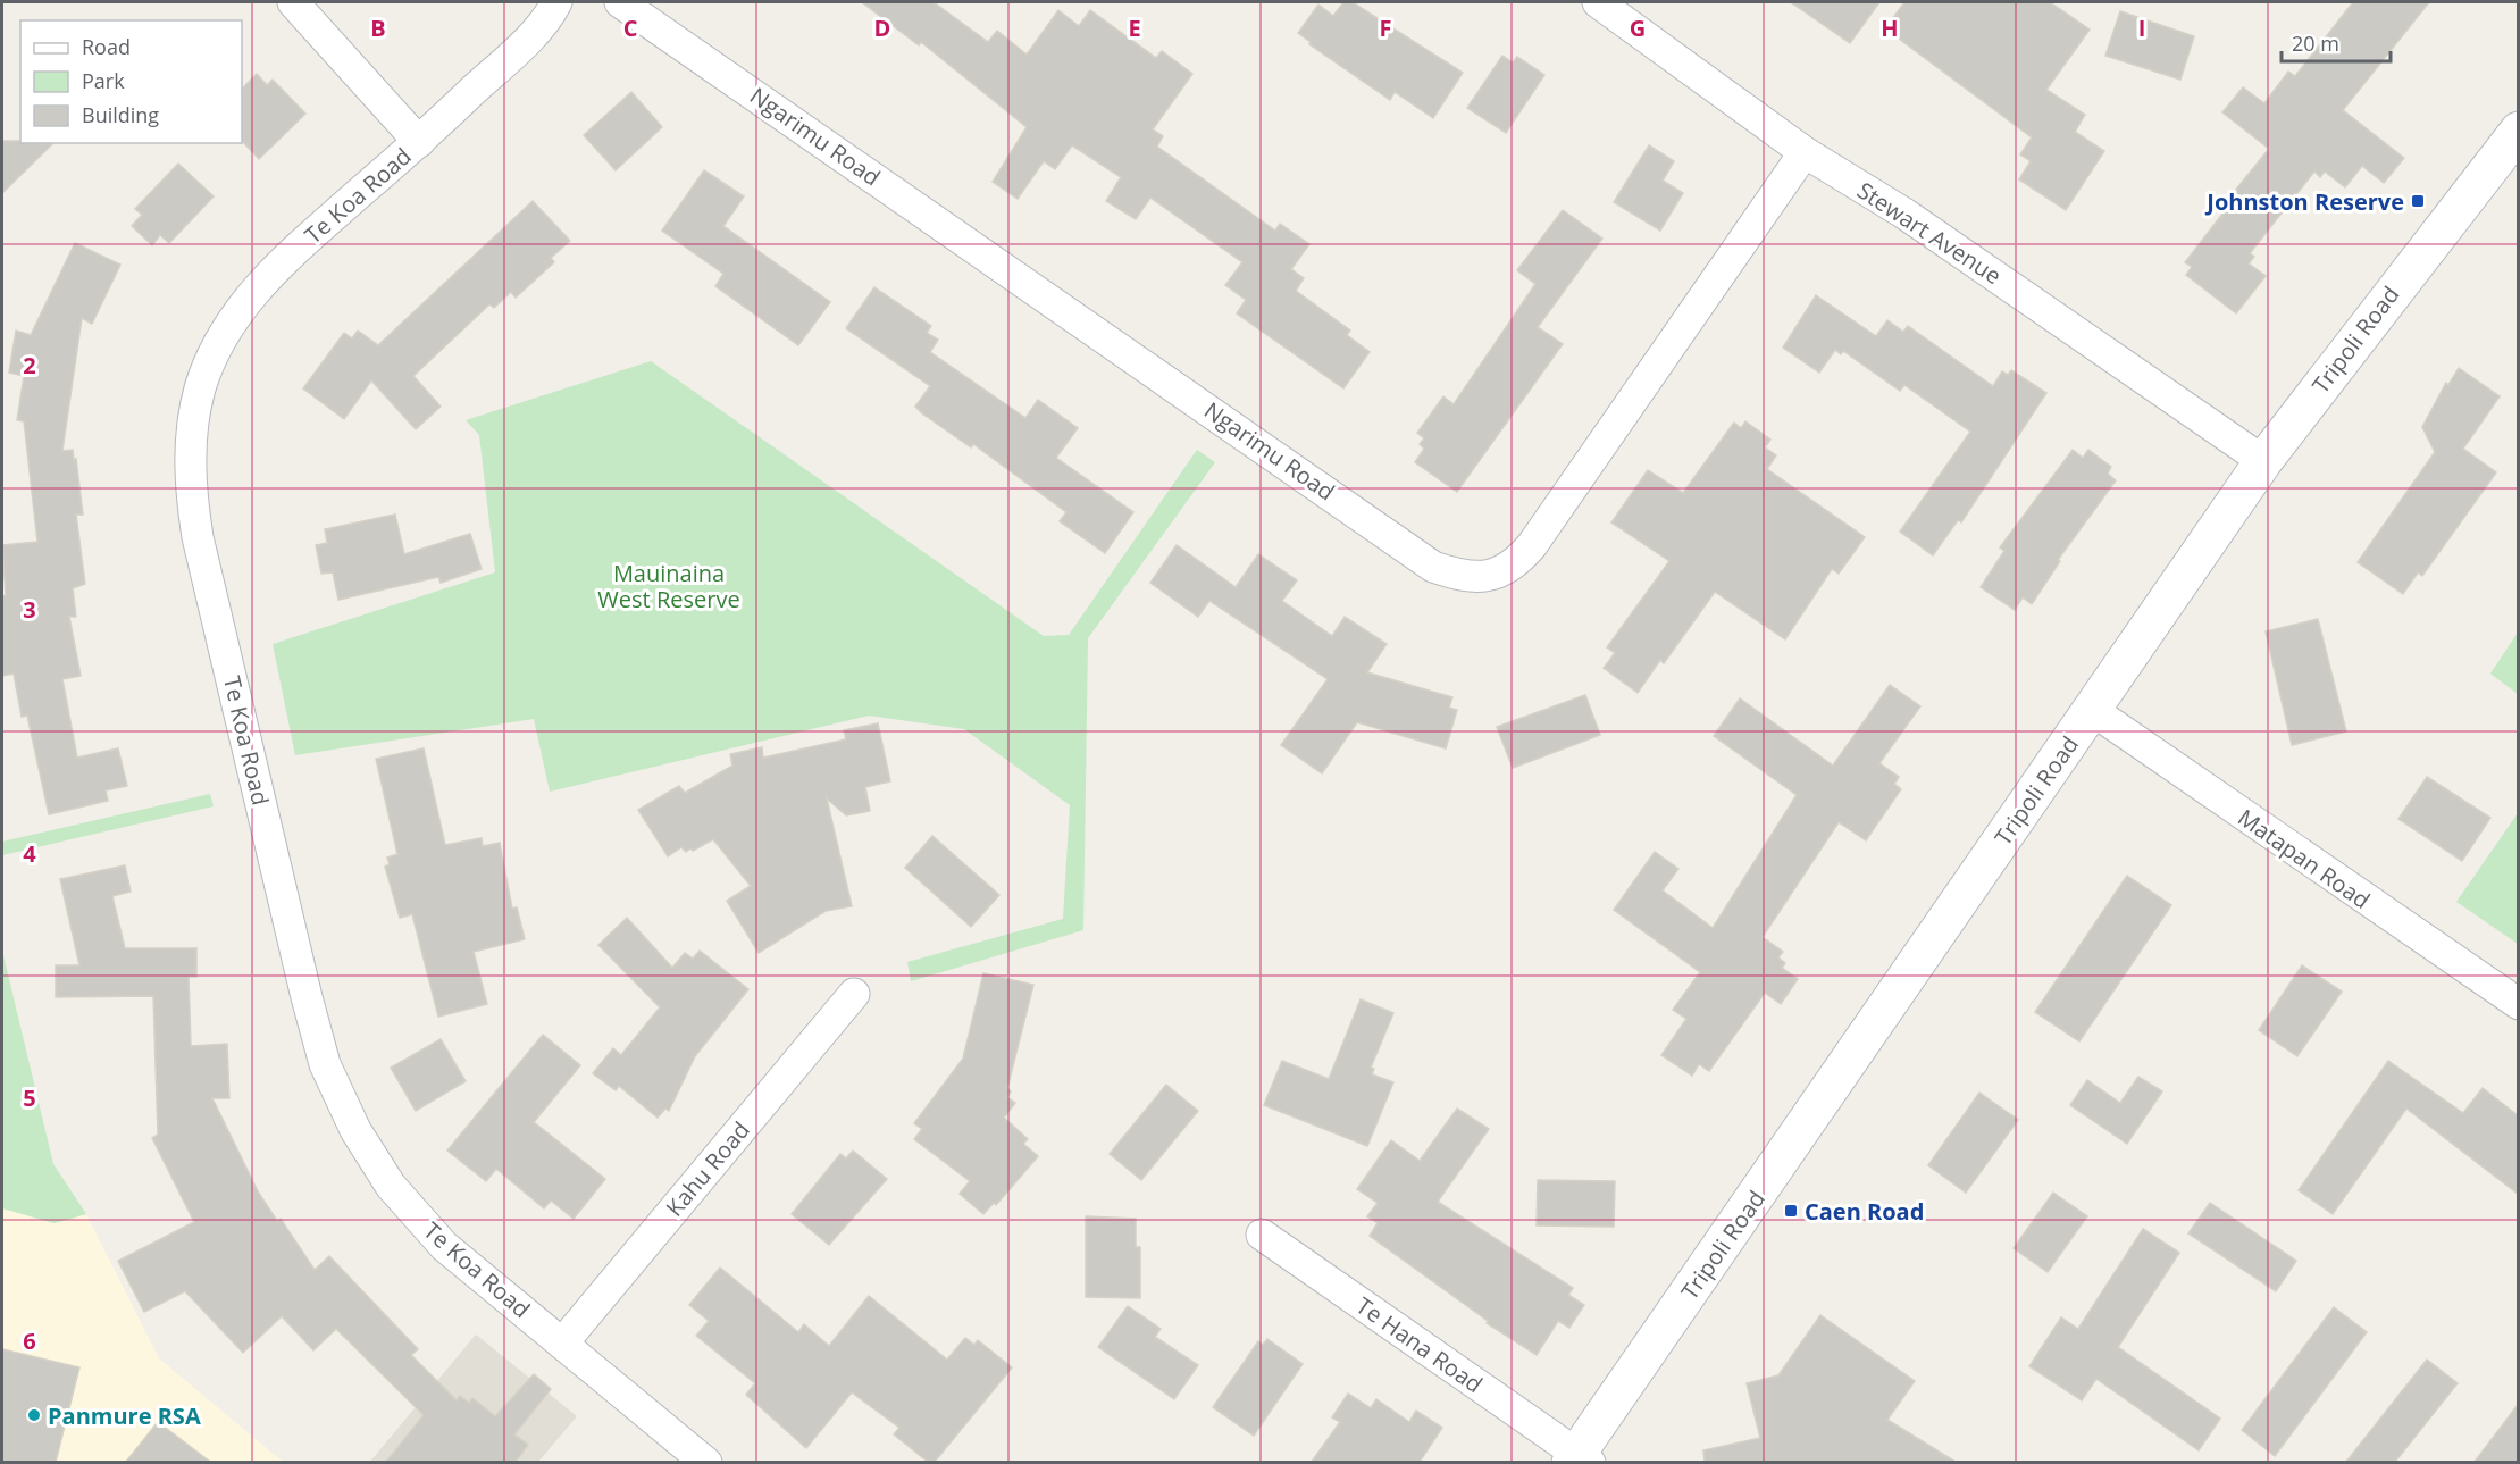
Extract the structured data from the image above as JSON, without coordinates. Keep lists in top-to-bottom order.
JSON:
{
  "streets": {
    "street": [
      "Ngarimu Road",
      "Te Koa Road",
      "Stewart Avenue",
      "Tripoli Road",
      "Matapan Road",
      "Kahu Road",
      "Te Hana Road"
    ]
  },
  "crossings": [
    ["Ngarimu Road", "Stewart Avenue"],
    ["Te Koa Road", "Kahu Road"],
    ["Stewart Avenue", "Tripoli Road"],
    ["Tripoli Road", "Matapan Road"],
    ["Tripoli Road", "Te Hana Road"]
  ],
  "parks": ["Mauinaina West Reserve"],
  "places": {
    "transit": ["Johnston Reserve", "Caen Road"],
    "other": ["Panmure RSA"]
  },
  "legend": ["Road", "Park", "Building"],
  "scale_bar": "20 m",
  "grid": {
    "columns": [
      "B",
      "C",
      "D",
      "E",
      "F",
      "G",
      "H",
      "I"
    ],
    "rows": [
      "2",
      "3",
      "4",
      "5",
      "6"
    ]
  }
}
